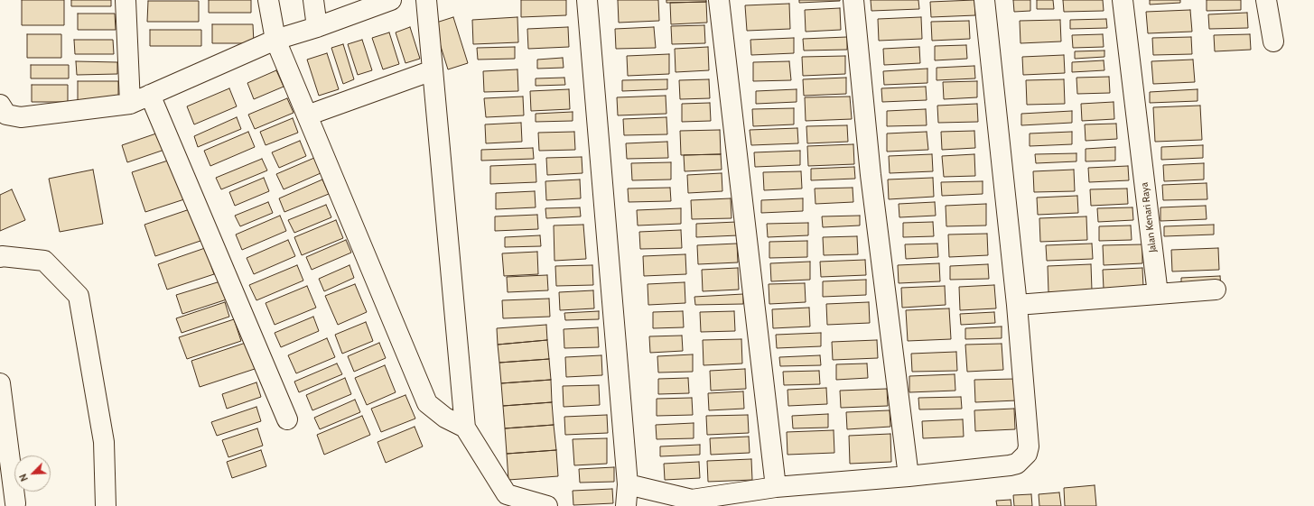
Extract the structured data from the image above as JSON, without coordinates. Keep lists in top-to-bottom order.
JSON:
{
  "streets": {
    "street": ["Jalan Kenari Raya"]
  },
  "north": "bottom left"
}
